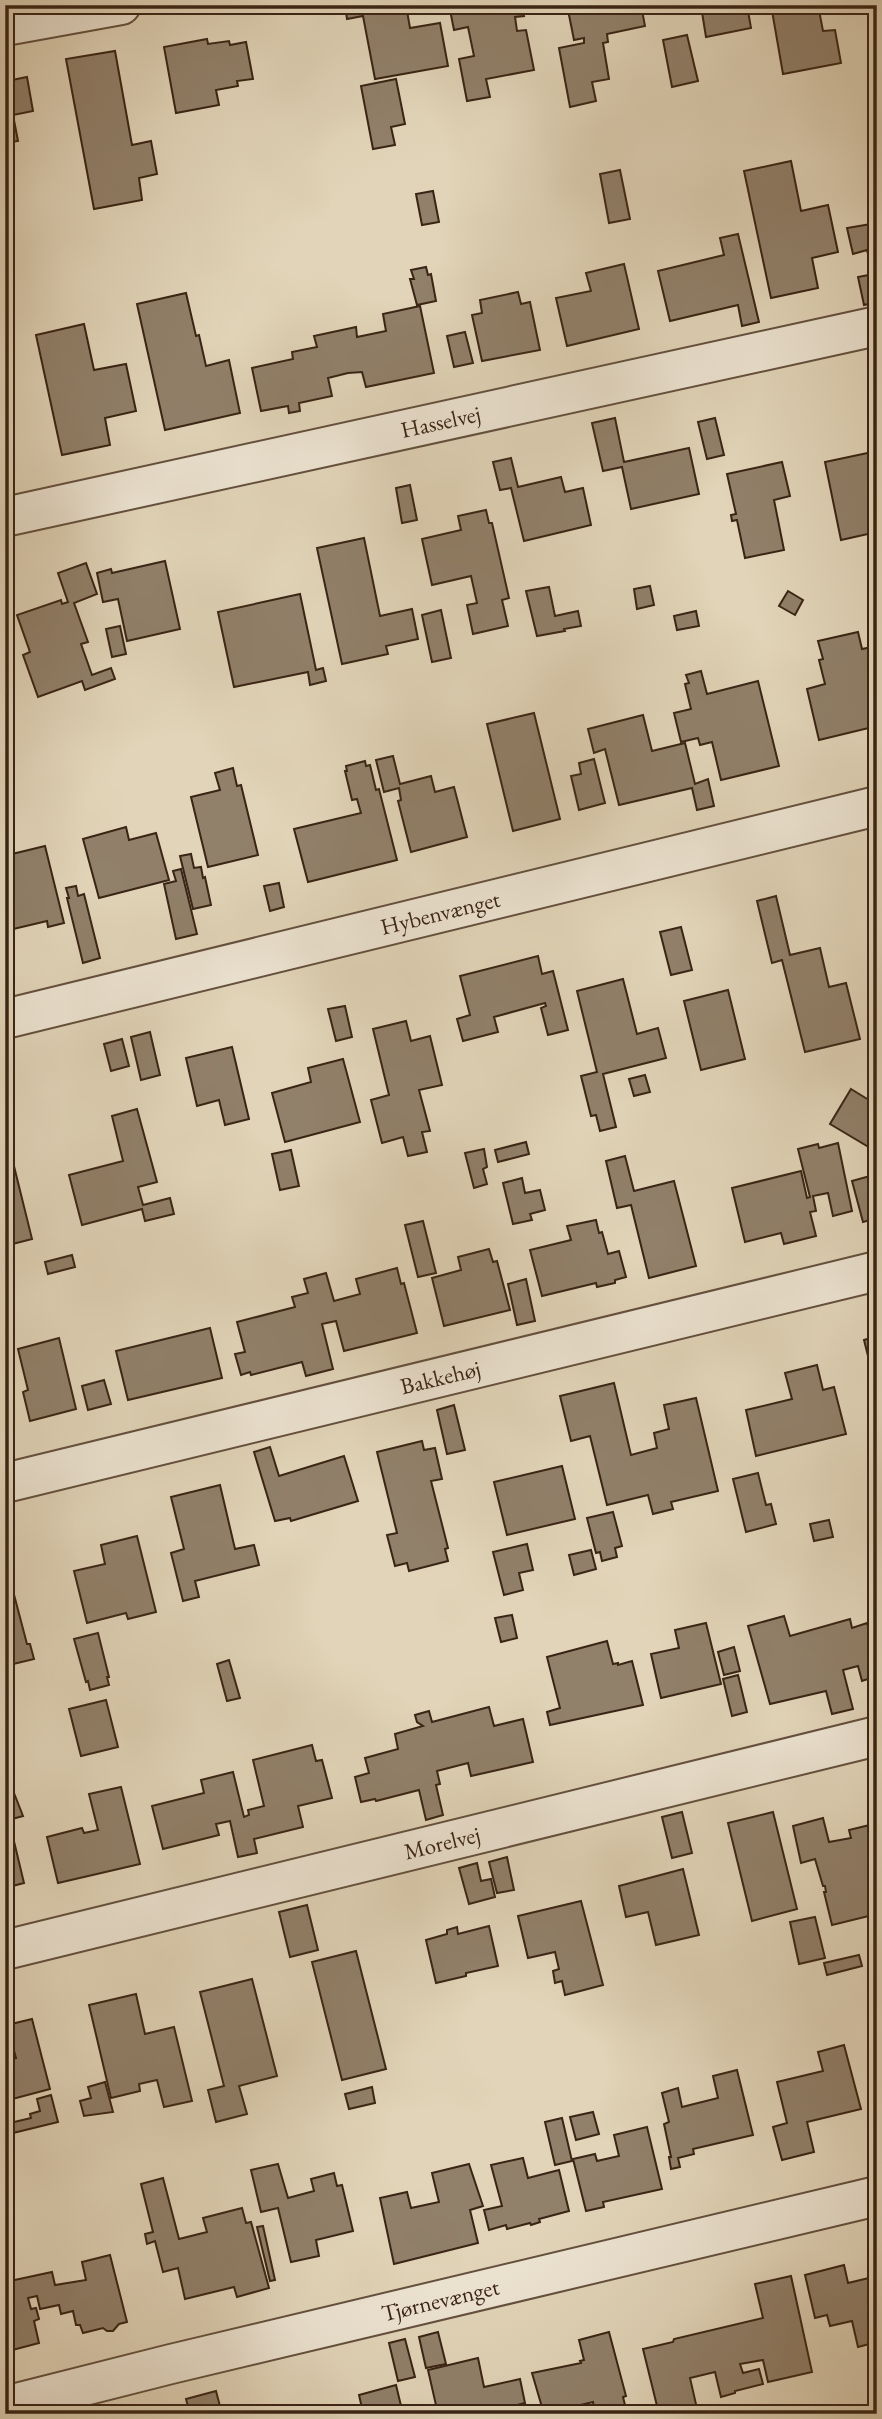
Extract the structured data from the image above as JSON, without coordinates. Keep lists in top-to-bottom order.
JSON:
{
  "streets": {
    "street": [
      "Hasselvej",
      "Hybenvænget",
      "Bakkehøj",
      "Morelvej",
      "Tjørnevænget"
    ]
  }
}
